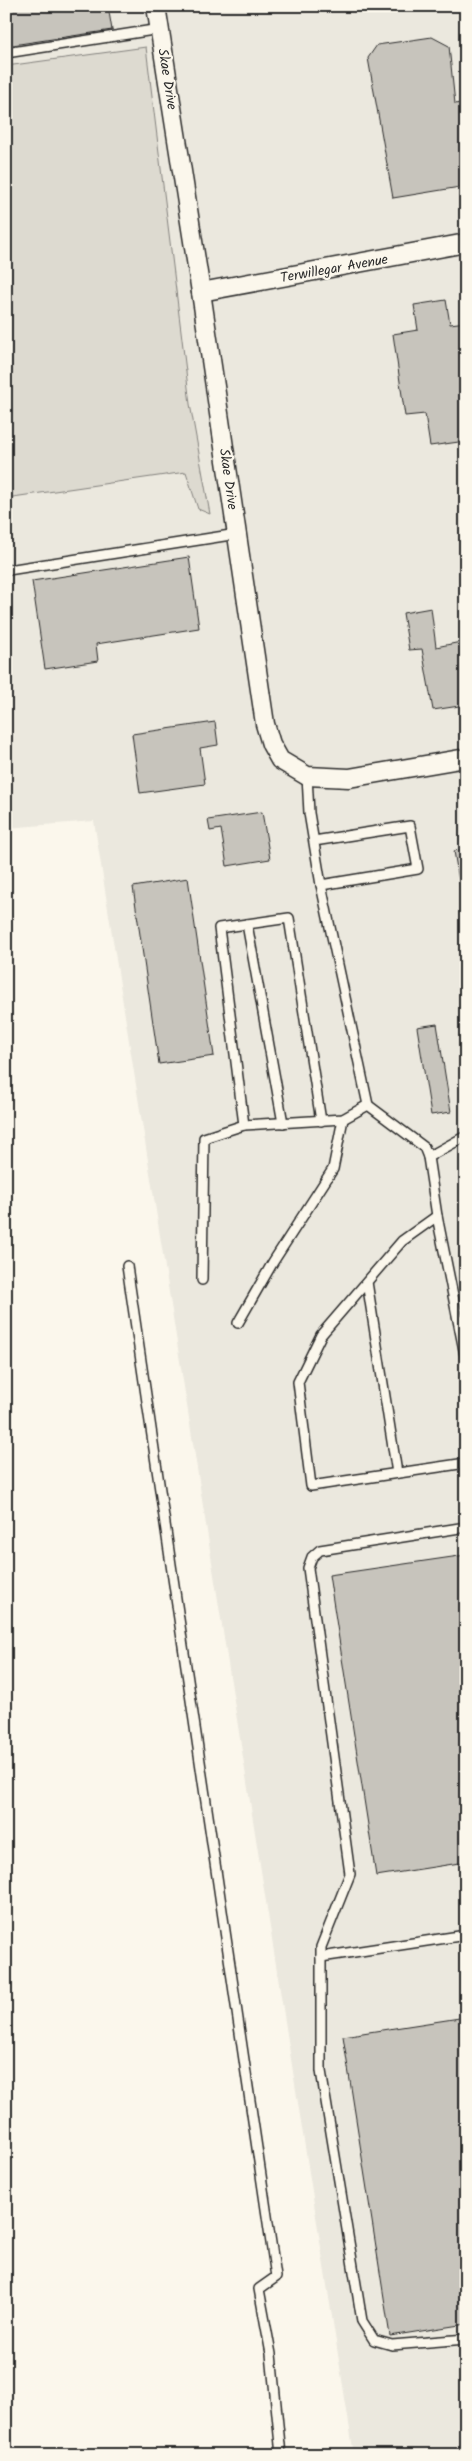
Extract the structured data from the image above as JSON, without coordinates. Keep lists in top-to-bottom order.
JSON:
{
  "streets": {
    "street": ["Skae Drive", "Terwillegar Avenue"]
  },
  "crossings": [
    ["Skae Drive", "Terwillegar Avenue"]
  ]
}
